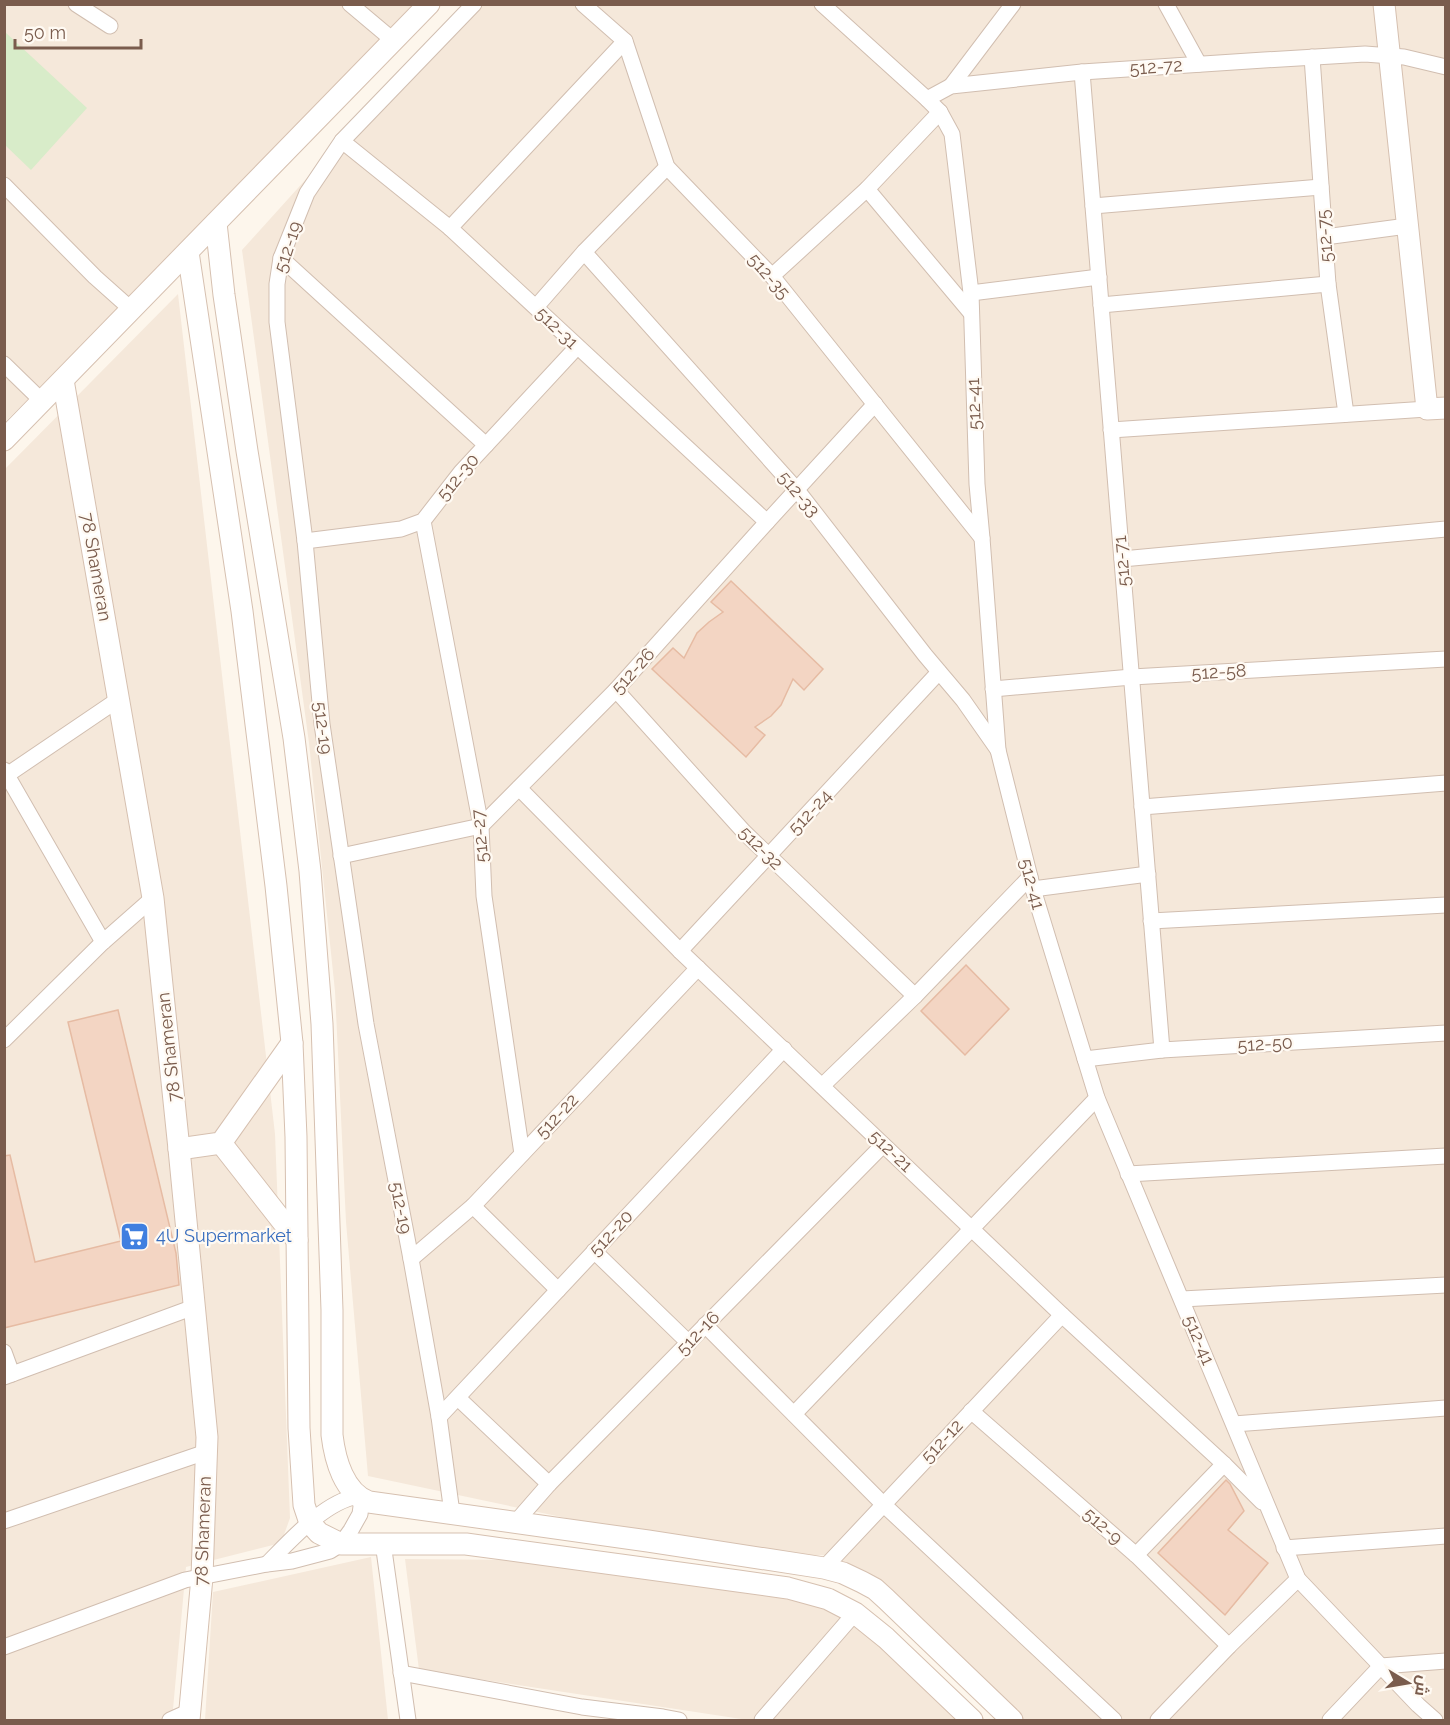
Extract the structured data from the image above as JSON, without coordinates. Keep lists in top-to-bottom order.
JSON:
{
  "streets": {
    "main road": ["78 Shameran"],
    "street": [
      "512-72",
      "512-75",
      "512-19",
      "512-35",
      "512-31",
      "512-41",
      "512-30",
      "512-33",
      "512-71",
      "512-26",
      "512-58",
      "512-24",
      "512-27",
      "512-32",
      "512-50",
      "512-22",
      "512-21",
      "512-20",
      "512-16",
      "512-12",
      "512-9"
    ]
  },
  "crossings": [
    ["512-72", "512-75"],
    ["512-72", "512-41"],
    ["512-72", "512-71"],
    ["512-19", "512-31"],
    ["512-19", "512-22"],
    ["512-19", "512-20"],
    ["512-35", "512-41"],
    ["512-35", "512-26"],
    ["512-31", "512-30"],
    ["512-31", "512-26"],
    ["512-41", "512-33"],
    ["512-41", "512-58"],
    ["512-41", "512-50"],
    ["512-41", "512-21"],
    ["512-30", "512-27"],
    ["512-33", "512-26"],
    ["512-33", "512-24"],
    ["512-71", "512-58"],
    ["512-71", "512-50"],
    ["512-26", "512-27"],
    ["512-26", "512-32"],
    ["512-26", "512-21"],
    ["512-24", "512-32"],
    ["512-24", "512-21"],
    ["512-27", "512-22"],
    ["512-22", "512-21"],
    ["512-21", "512-20"],
    ["512-21", "512-16"],
    ["512-21", "512-12"],
    ["512-12", "512-9"]
  ],
  "places": {
    "supermarket": ["4U Supermarket"]
  },
  "scale_bar": "50 m",
  "north": "right"
}
